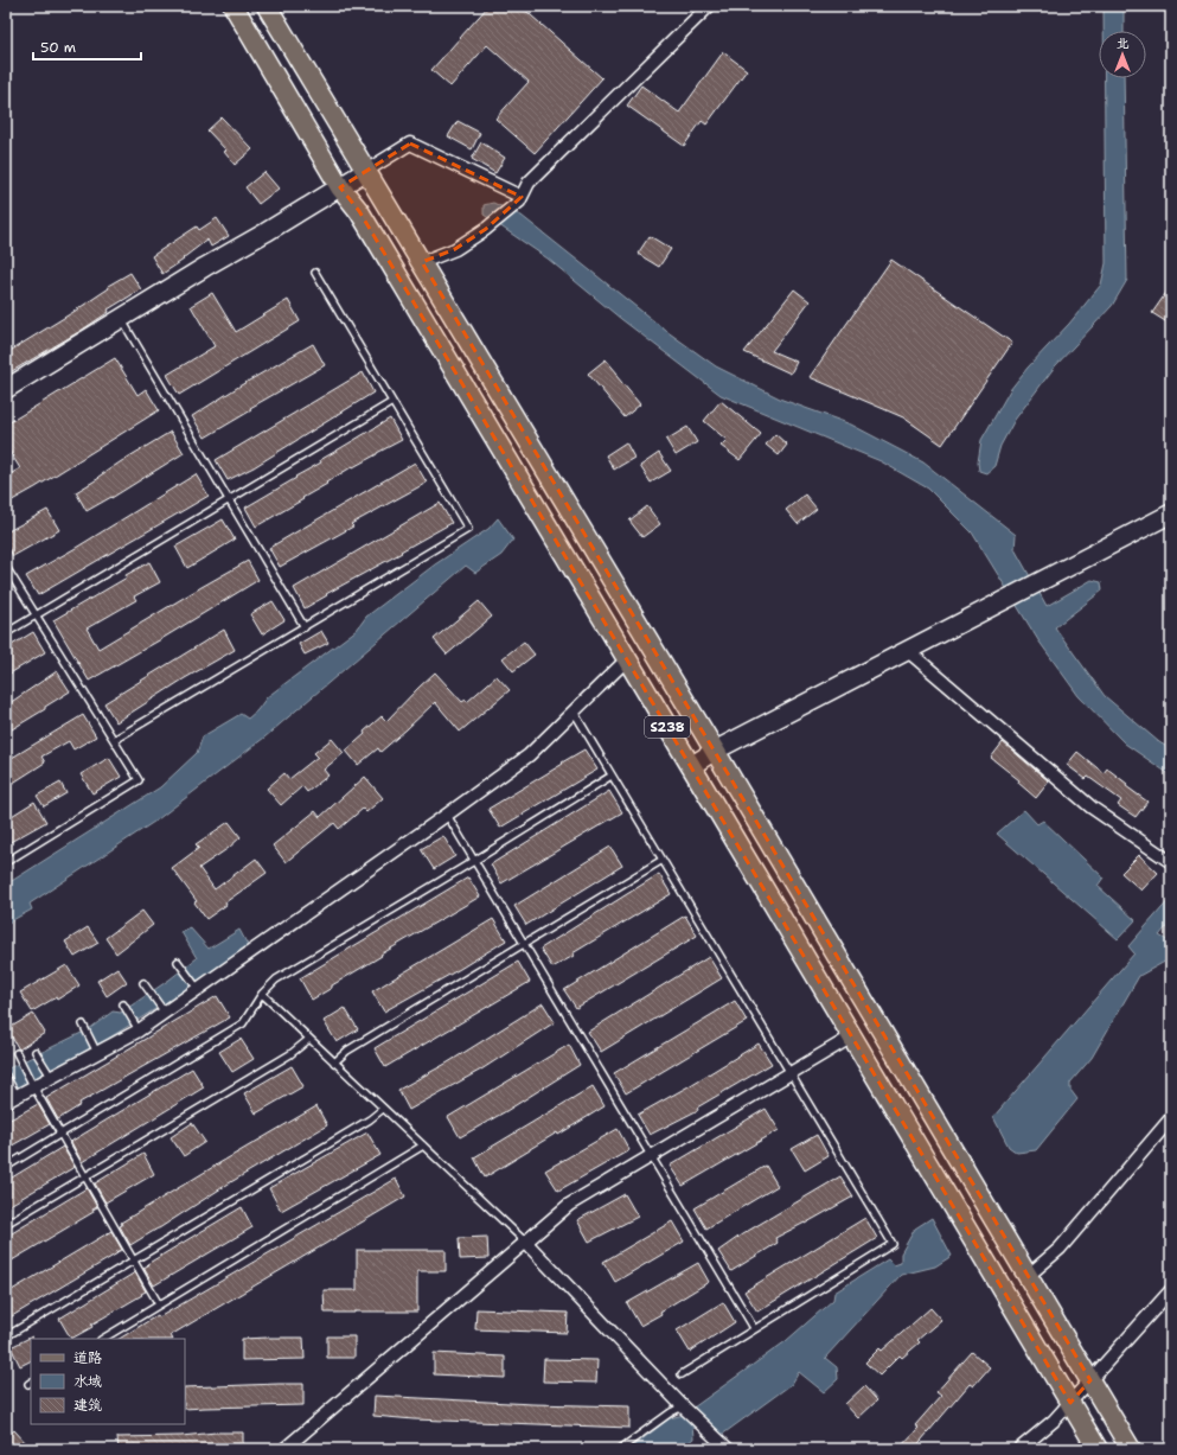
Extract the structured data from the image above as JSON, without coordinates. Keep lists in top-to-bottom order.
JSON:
{
  "streets": {
    "main road": ["S238"]
  },
  "legend": ["道路", "水域", "建筑"],
  "scale_bar": "50 m",
  "north": "top"
}
